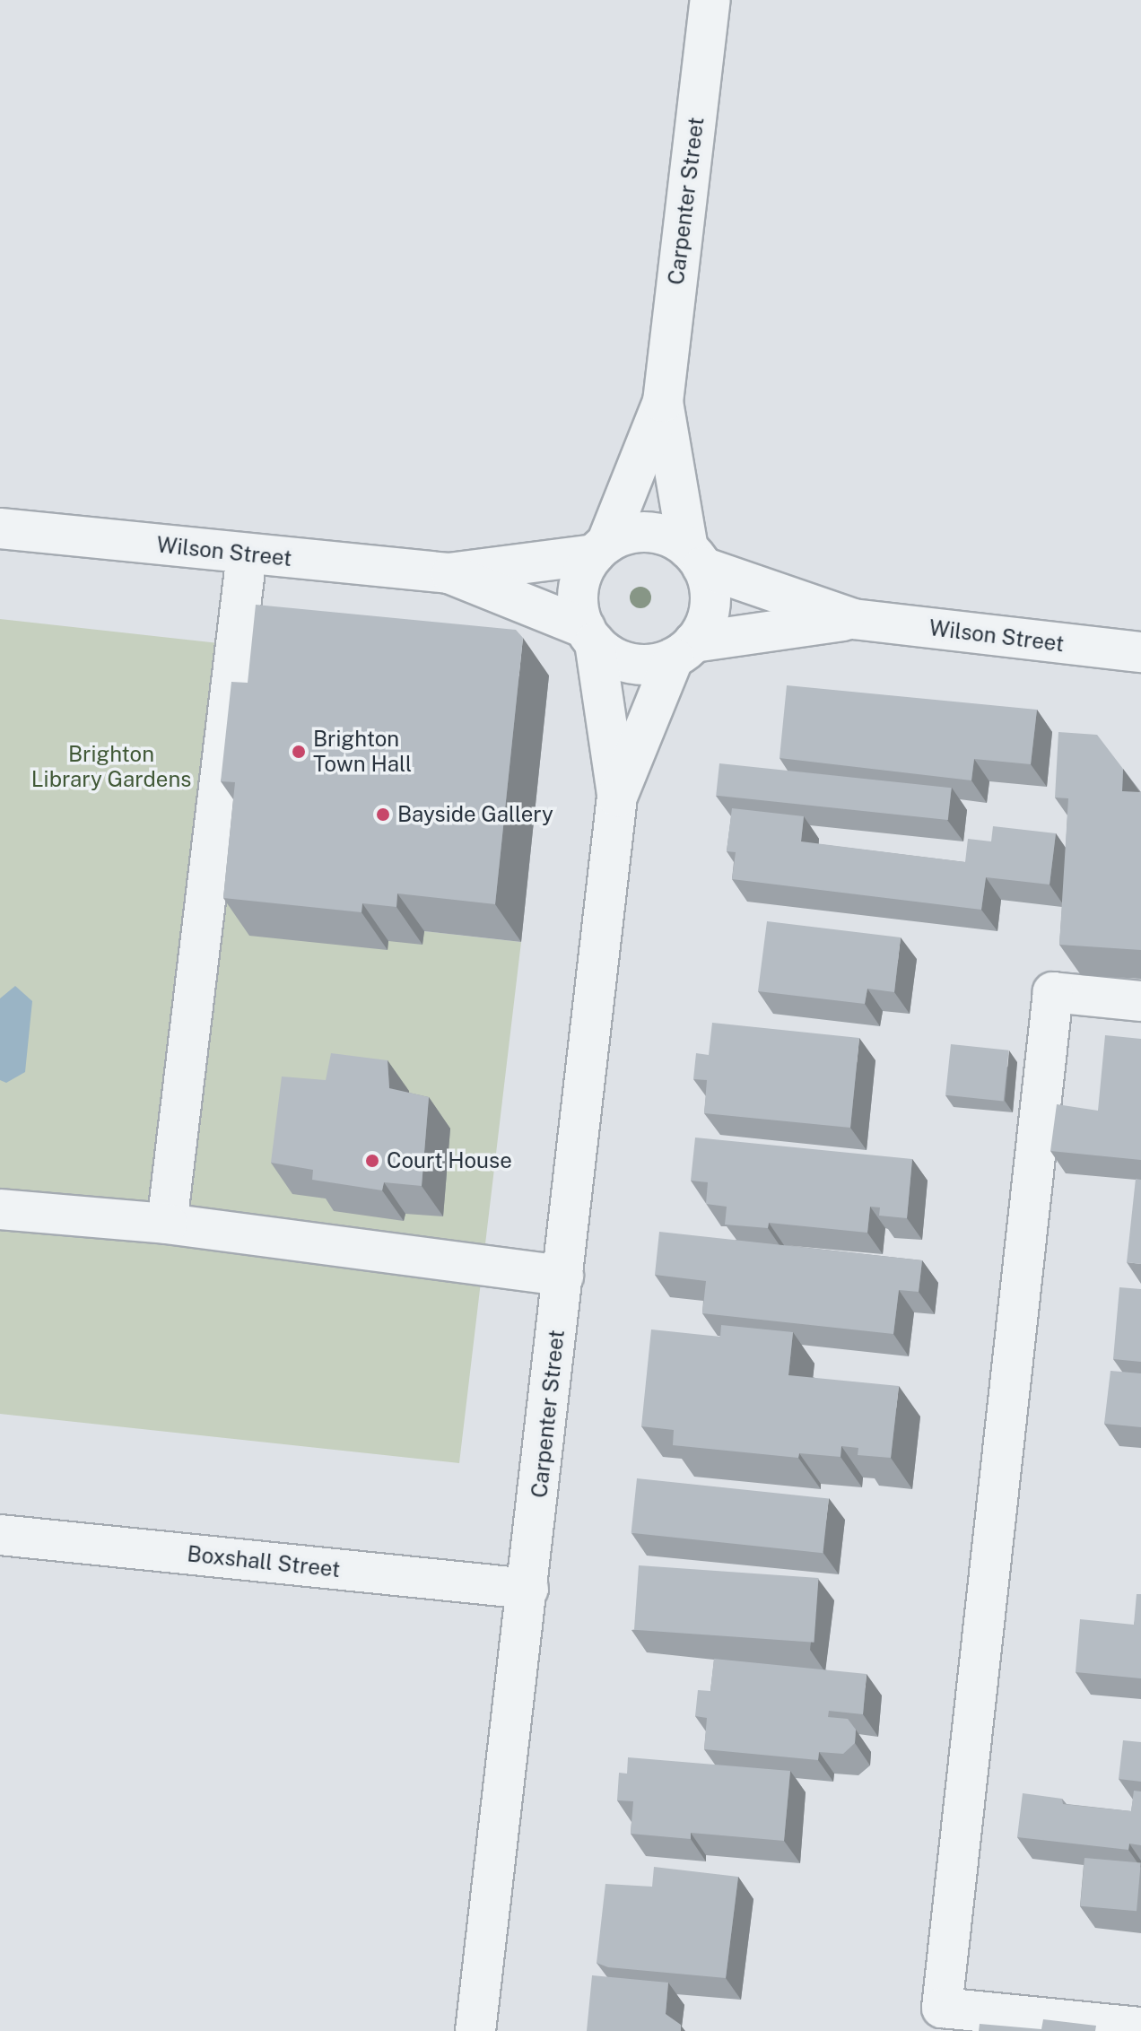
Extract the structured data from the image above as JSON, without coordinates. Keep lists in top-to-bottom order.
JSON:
{
  "streets": {
    "street": ["Carpenter Street", "Wilson Street", "Boxshall Street"]
  },
  "crossings": [
    ["Carpenter Street", "Wilson Street"],
    ["Carpenter Street", "Boxshall Street"]
  ],
  "parks": ["Brighton Library Gardens"],
  "places": ["Brighton Town Hall", "Bayside Gallery", "Court House"]
}
